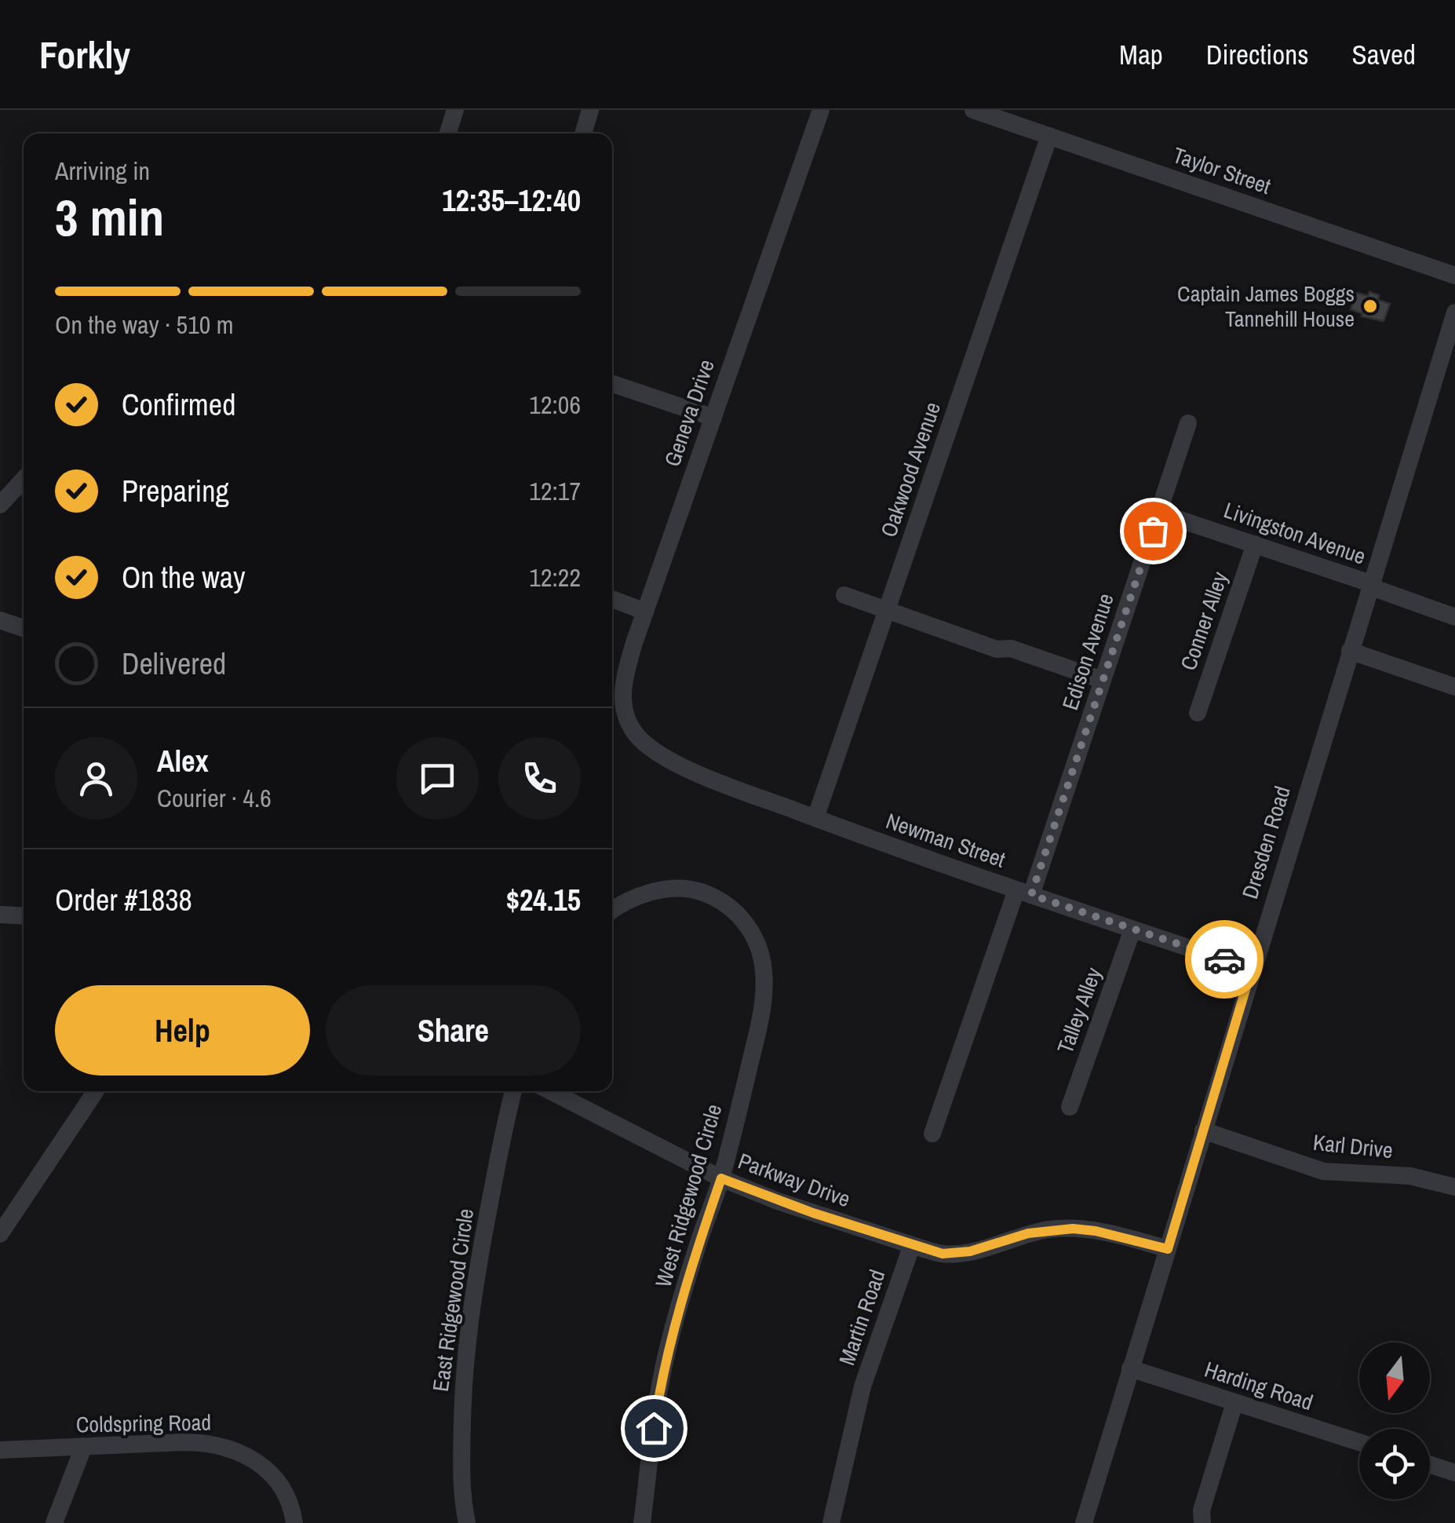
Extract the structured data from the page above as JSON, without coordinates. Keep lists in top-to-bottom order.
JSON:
{
  "streets": {
    "street": [
      "Taylor Street",
      "Geneva Drive",
      "Oakwood Avenue",
      "Livingston Avenue",
      "Conner Alley",
      "Edison Avenue",
      "Newman Street",
      "Dresden Road",
      "Talley Alley",
      "Karl Drive",
      "Parkway Drive",
      "West Ridgewood Circle",
      "East Ridgewood Circle",
      "Martin Road",
      "Harding Road",
      "Coldspring Road"
    ]
  },
  "crossings": [
    ["Taylor Street", "Oakwood Avenue"],
    ["Geneva Drive", "Newman Street"],
    ["Oakwood Avenue", "Newman Street"],
    ["Livingston Avenue", "Conner Alley"],
    ["Livingston Avenue", "Edison Avenue"],
    ["Livingston Avenue", "Dresden Road"],
    ["Edison Avenue", "Newman Street"],
    ["Newman Street", "Dresden Road"],
    ["Newman Street", "Talley Alley"],
    ["Dresden Road", "Karl Drive"],
    ["Dresden Road", "Harding Road"],
    ["Parkway Drive", "West Ridgewood Circle"],
    ["Parkway Drive", "Martin Road"]
  ],
  "places": ["Captain James Boggs Tannehill House"],
  "north": "bottom",
  "page": {
    "header": "Forkly",
    "nav": ["Map", "Directions", "Saved"],
    "heading": ["3 min", "Arriving in", "12:35–12:40"],
    "panel": [
      "Alex",
      "Courier · 4.6",
      "Order #1838",
      "$24.15"
    ],
    "bar": "On the way · 510 m",
    "list": [
      ["Confirmed", "12:06"],
      ["Preparing", "12:17"],
      ["On the way", "12:22"],
      "Delivered"
    ],
    "buttons": ["Help", "Share"]
  }
}
